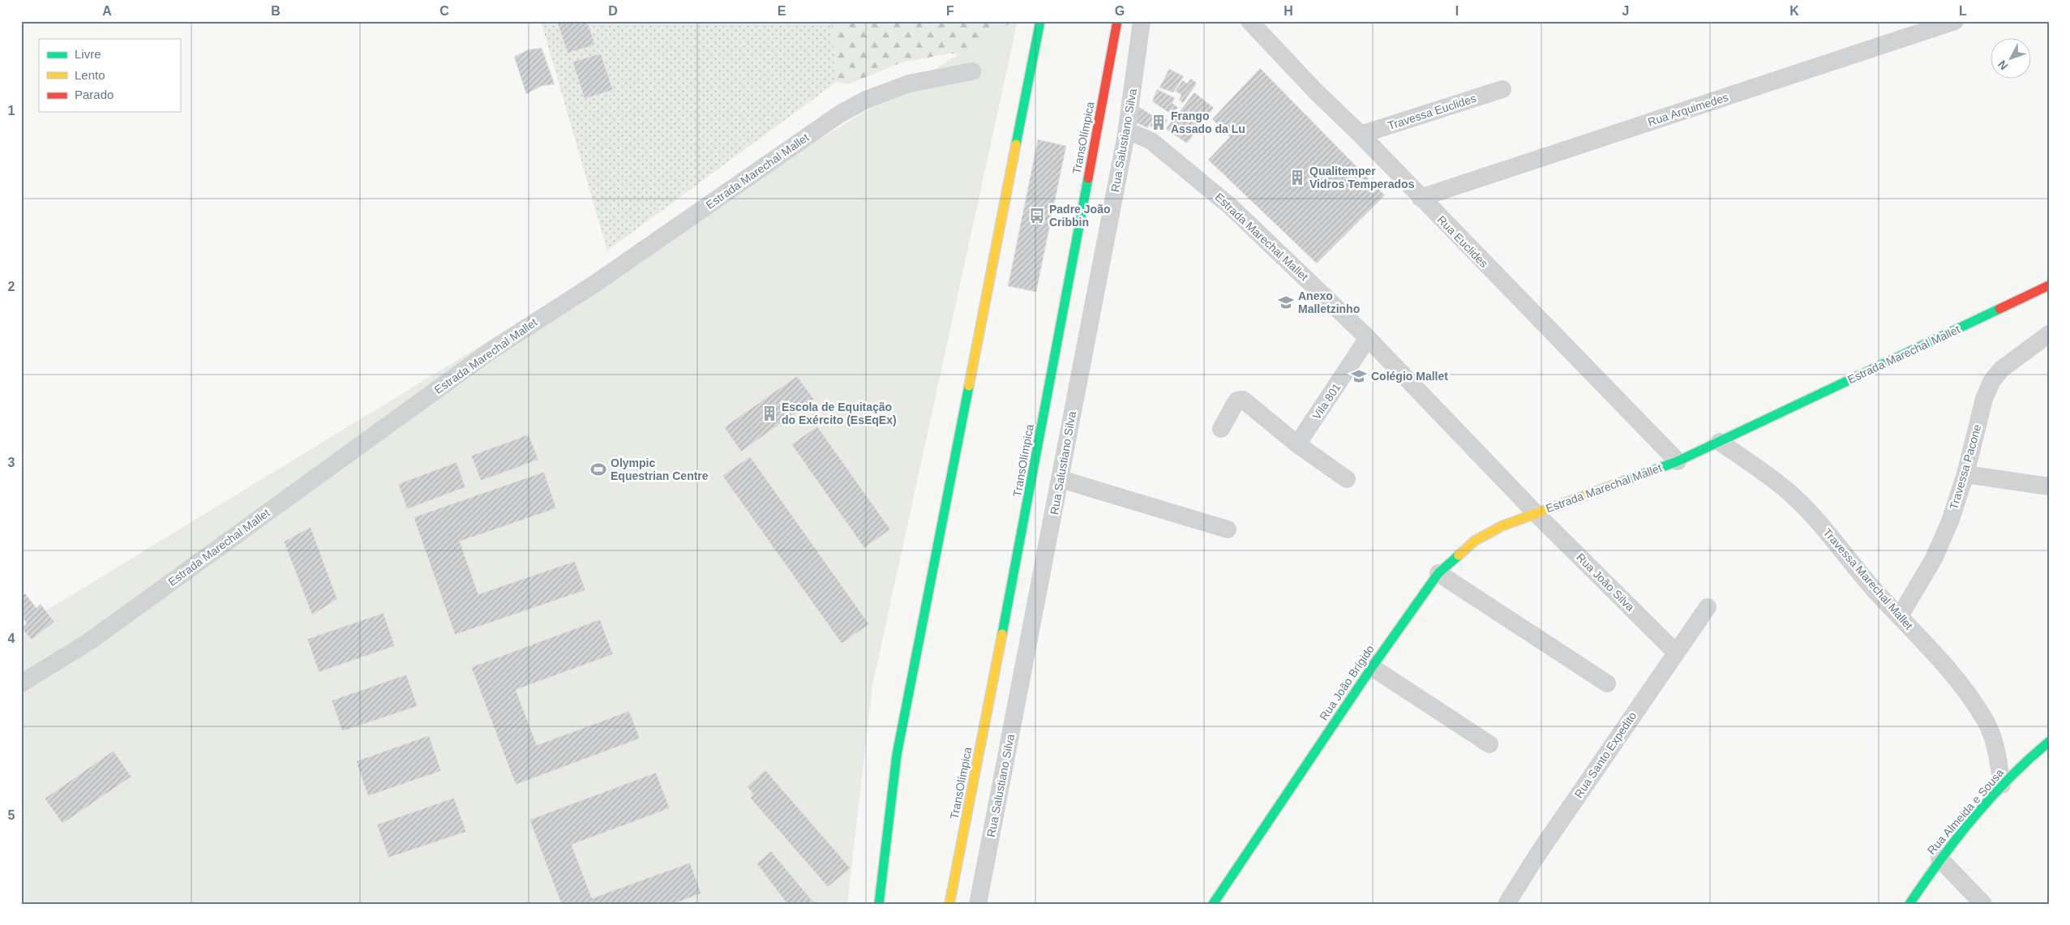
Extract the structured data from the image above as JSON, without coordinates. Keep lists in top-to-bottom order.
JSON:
{
  "streets": {
    "main road": [
      "TransOlímpica",
      "Estrada Marechal Mallet",
      "Rua João Brígido",
      "Rua Almeida e Sousa"
    ],
    "street": [
      "Rua Arquimedes",
      "Travessa Euclides",
      "Rua Salustiano Silva",
      "Rua Euclides",
      "Vila 801",
      "Travessa Pacone",
      "Travessa Marechal Mallet",
      "Rua João Silva",
      "Rua Santo Expedito"
    ]
  },
  "crossings": [
    ["Rua Arquimedes", "Rua Euclides"],
    ["Travessa Euclides", "Rua Euclides"],
    ["Rua Salustiano Silva", "Estrada Marechal Mallet"],
    ["Estrada Marechal Mallet", "Rua Euclides"],
    ["Estrada Marechal Mallet", "Vila 801"],
    ["Estrada Marechal Mallet", "Travessa Marechal Mallet"],
    ["Estrada Marechal Mallet", "Rua João Silva"],
    ["Estrada Marechal Mallet", "Rua João Brígido"],
    ["Travessa Pacone", "Travessa Marechal Mallet"],
    ["Travessa Marechal Mallet", "Rua Almeida e Sousa"],
    ["Rua João Silva", "Rua João Brígido"],
    ["Rua João Silva", "Rua Santo Expedito"]
  ],
  "places": {
    "building": ["Frango Assado da Lu", "Qualitemper Vidros Temperados", "Escola de Equitação do Exército (EsEqEx)"],
    "bus stop": ["Padre João Cribbin"],
    "school or university": ["Anexo Malletzinho", "Colégio Mallet"],
    "sports": ["Olympic Equestrian Centre"]
  },
  "legend": ["Livre", "Lento", "Parado"],
  "north": "bottom left",
  "grid": {
    "columns": [
      "A",
      "B",
      "C",
      "D",
      "E",
      "F",
      "G",
      "H",
      "I",
      "J",
      "K",
      "L"
    ],
    "rows": [
      "1",
      "2",
      "3",
      "4",
      "5"
    ]
  }
}
